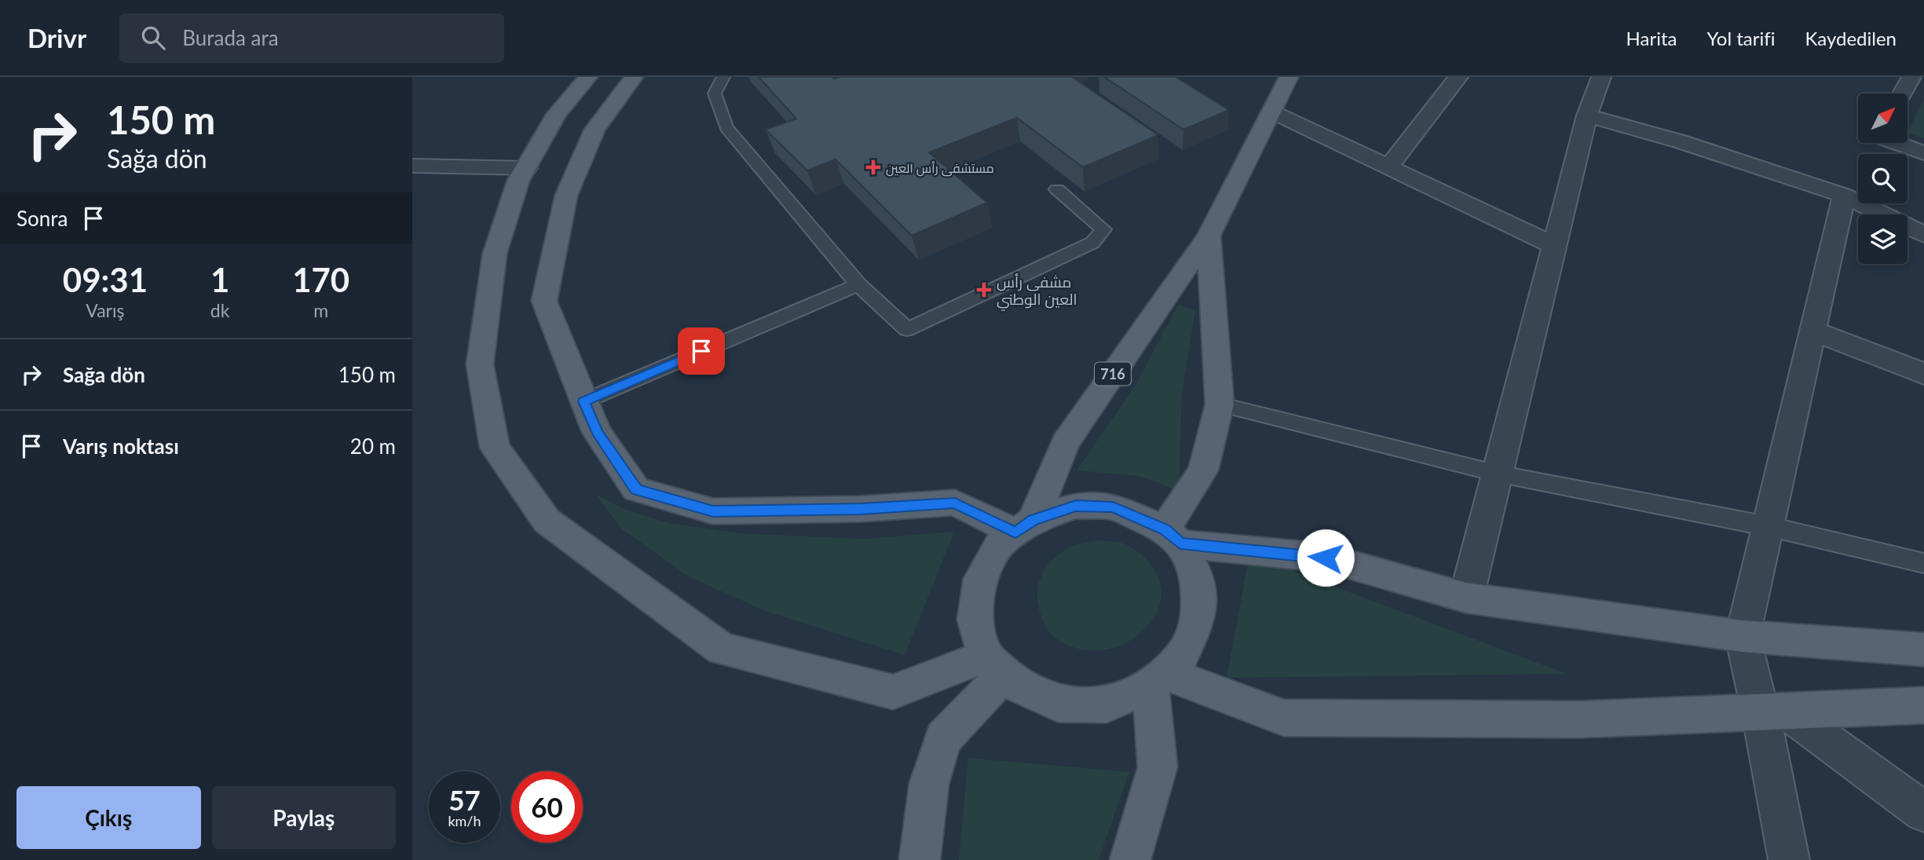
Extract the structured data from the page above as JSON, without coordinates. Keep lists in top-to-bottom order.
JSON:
{
  "streets": {
    "main road": ["716"]
  },
  "places": {
    "health": ["مستشفى رأس العين", "مشفى رأس العين الوطني"]
  },
  "north": "top right",
  "page": {
    "header": "Drivr",
    "search": "Burada ara",
    "nav": ["Harita", "Yol tarifi", "Kaydedilen"],
    "turn": ["150 m", "Sağa dön"],
    "then": "Sonra",
    "eta": [
      "09:31",
      "Varış",
      "1",
      "dk",
      "170",
      "m"
    ],
    "list": [
      {
        "name": "Sağa dön",
        "value": "150 m"
      },
      {
        "name": "Varış noktası",
        "value": "20 m"
      }
    ],
    "speed": "57 km/h",
    "limit": "60",
    "buttons": ["Çıkış", "Paylaş"]
  }
}
